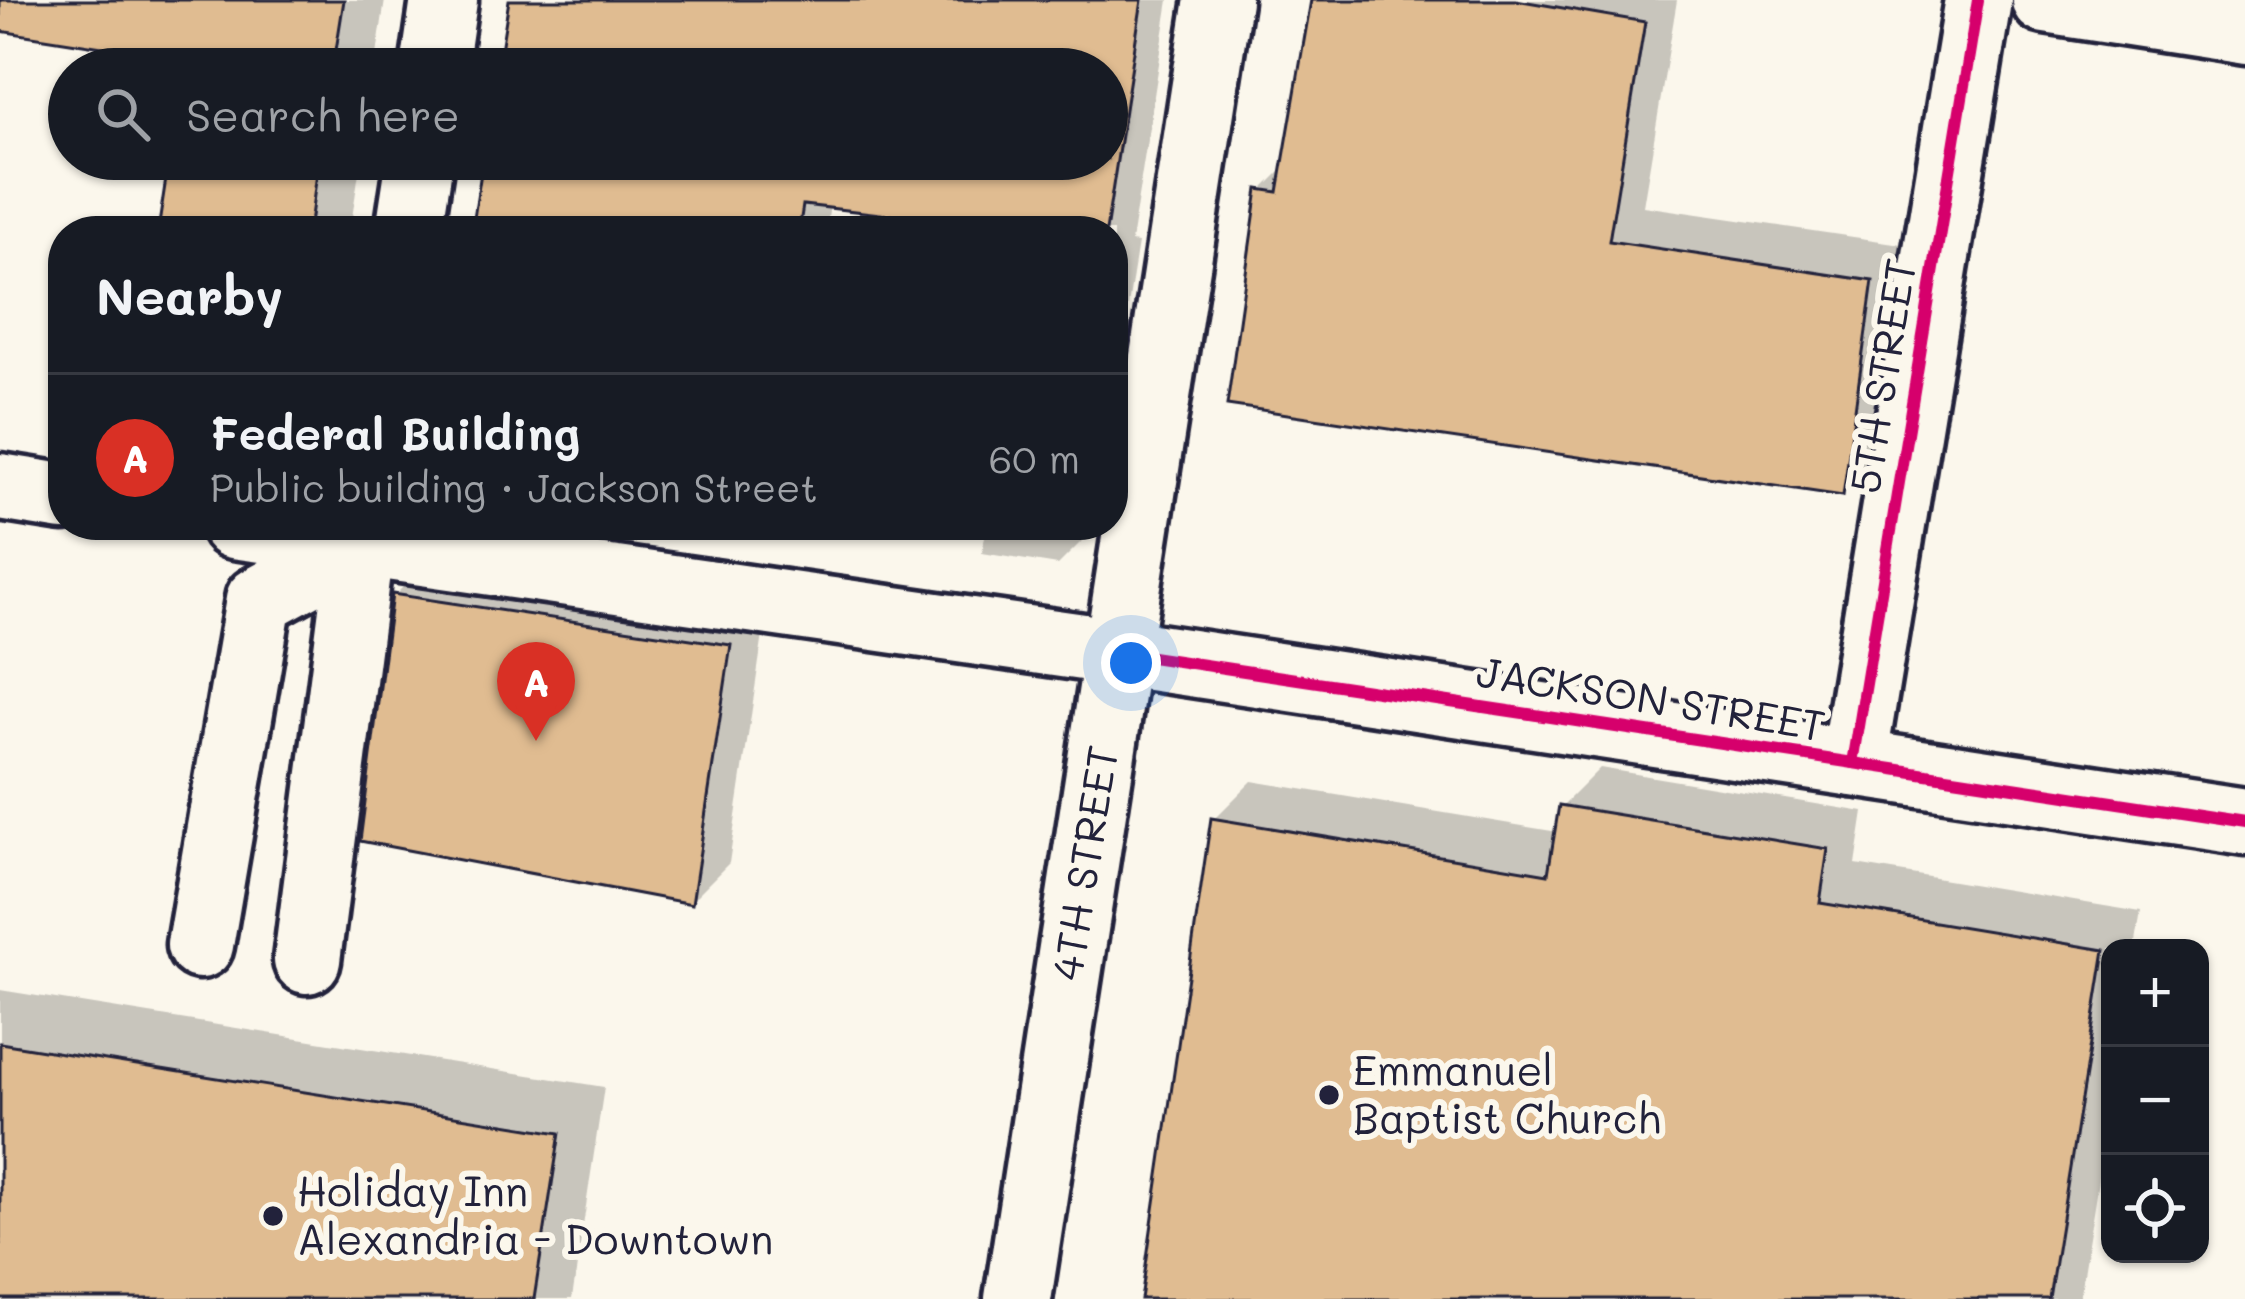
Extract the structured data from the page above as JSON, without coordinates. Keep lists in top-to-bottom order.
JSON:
{
  "streets": {
    "main road": ["5TH STREET", "JACKSON STREET", "4TH STREET"]
  },
  "crossings": [
    ["5TH STREET", "JACKSON STREET"],
    ["JACKSON STREET", "4TH STREET"]
  ],
  "places": ["Emmanuel Baptist Church", "Holiday Inn Alexandria - Downtown"],
  "page": {
    "search": "Search here",
    "heading": "Nearby",
    "list": [
      {
        "mark": "A",
        "name": "Federal Building",
        "note": "Public building · Jackson Street",
        "value": "60 m"
      }
    ],
    "pins": "A",
    "map_buttons": ["+", "−"]
  }
}
